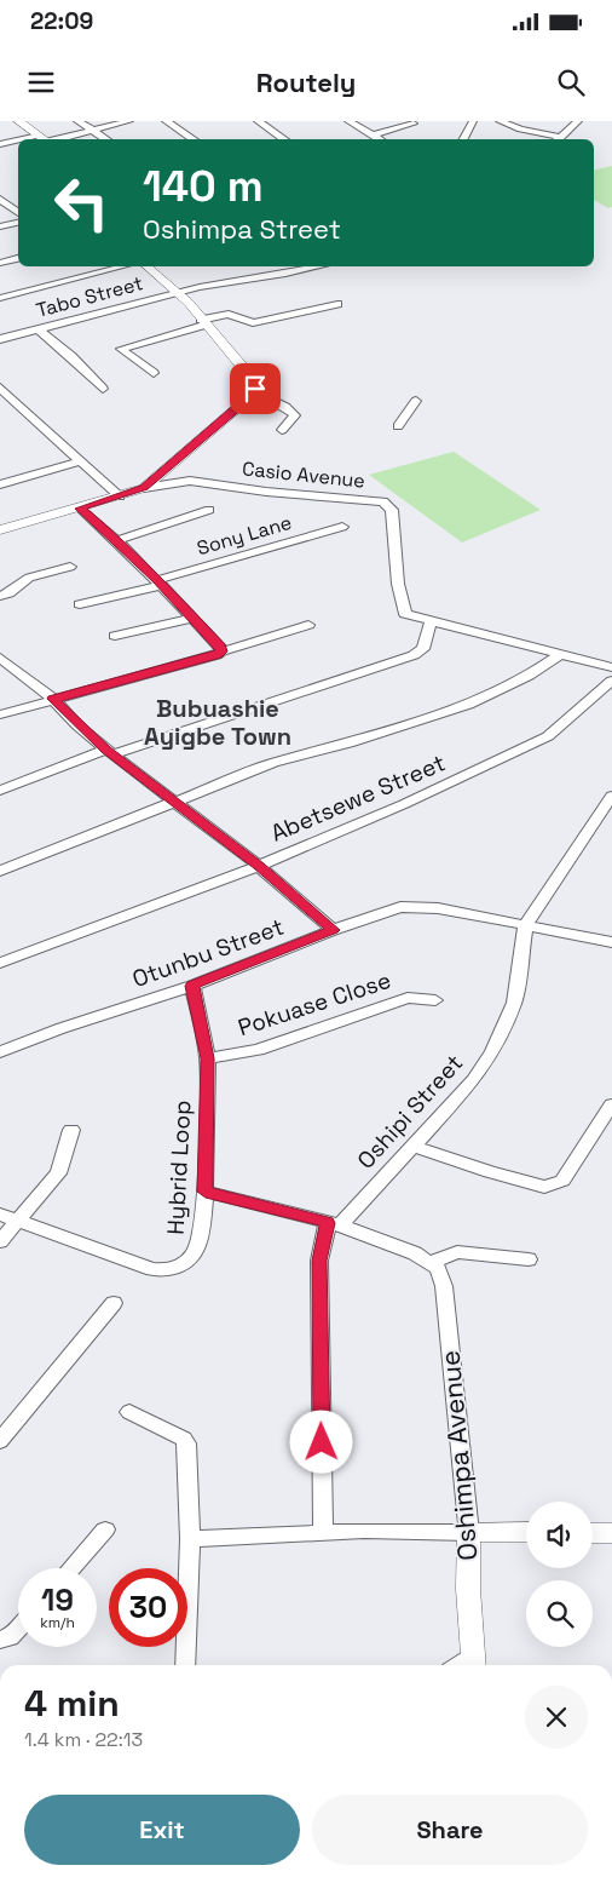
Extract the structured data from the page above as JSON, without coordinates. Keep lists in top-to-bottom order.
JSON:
{
  "streets": {
    "street": [
      "Tabo Street",
      "Casio Avenue",
      "Sony Lane",
      "Abetsewe Street",
      "Otunbu Street",
      "Pokuase Close",
      "Oshipi Street",
      "Hybrid Loop",
      "Oshimpa Avenue"
    ]
  },
  "crossings": [
    ["Otunbu Street", "Oshipi Street"],
    ["Otunbu Street", "Hybrid Loop"],
    ["Pokuase Close", "Hybrid Loop"]
  ],
  "districts": ["Bubuashie Ayigbe Town"],
  "page": {
    "status": "22:09",
    "header": "Routely",
    "turn": ["140 m", "Oshimpa Street"],
    "speed": "19 km/h",
    "limit": "30",
    "heading": ["4 min", "1.4 km · 22:13"],
    "buttons": ["Exit", "Share"]
  }
}
